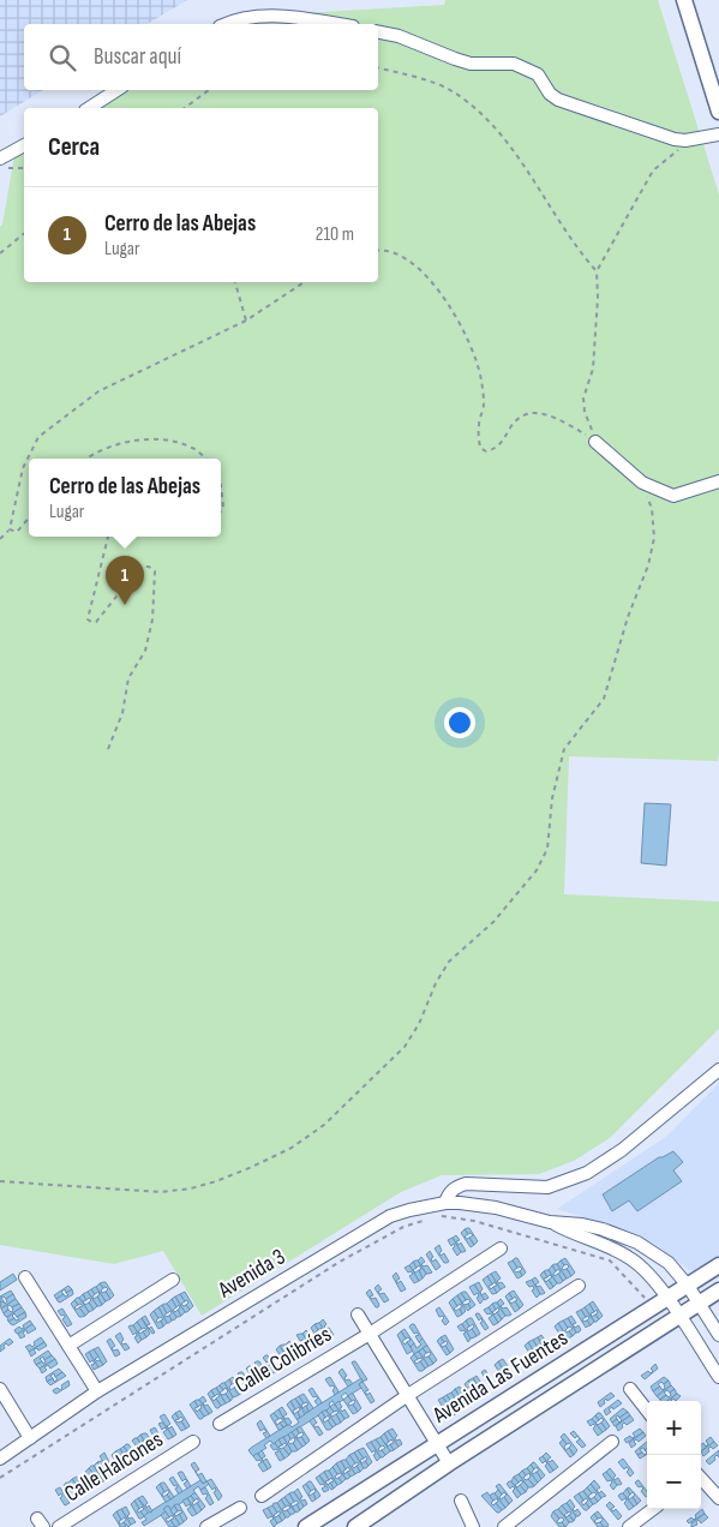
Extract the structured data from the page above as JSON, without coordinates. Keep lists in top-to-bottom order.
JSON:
{
  "streets": {
    "main road": ["Avenida Las Fuentes"],
    "street": ["Avenida 3", "Calle Colibríes", "Calle Halcones"]
  },
  "crossings": [
    ["Avenida 3", "Avenida Las Fuentes"]
  ],
  "page": {
    "search": "Buscar aquí",
    "heading": "Cerca",
    "list": [
      {
        "mark": "1",
        "name": "Cerro de las Abejas",
        "note": "Lugar",
        "value": "210 m"
      }
    ],
    "popup": ["Cerro de las Abejas", "Lugar"],
    "pins": "1",
    "map_buttons": ["+", "−"]
  }
}
